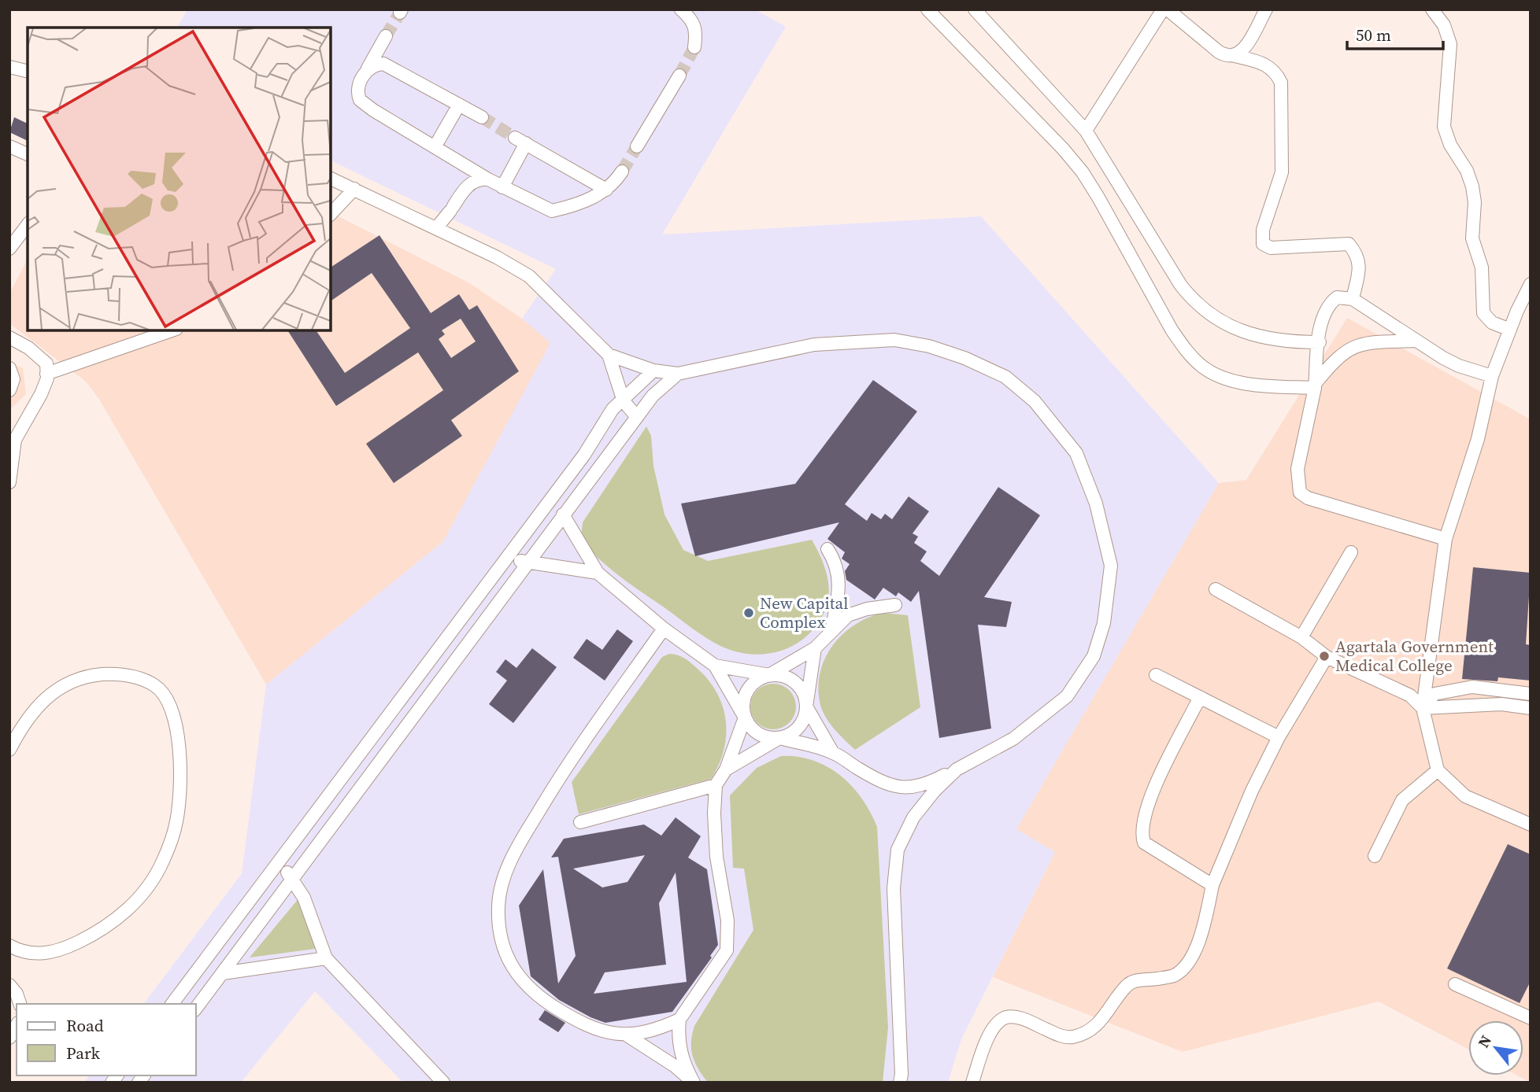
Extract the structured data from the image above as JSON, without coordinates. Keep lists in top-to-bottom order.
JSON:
{
  "places": ["New Capital Complex", "Agartala Government Medical College"],
  "legend": ["Road", "Park"],
  "scale_bar": "50 m",
  "north": "top left"
}
